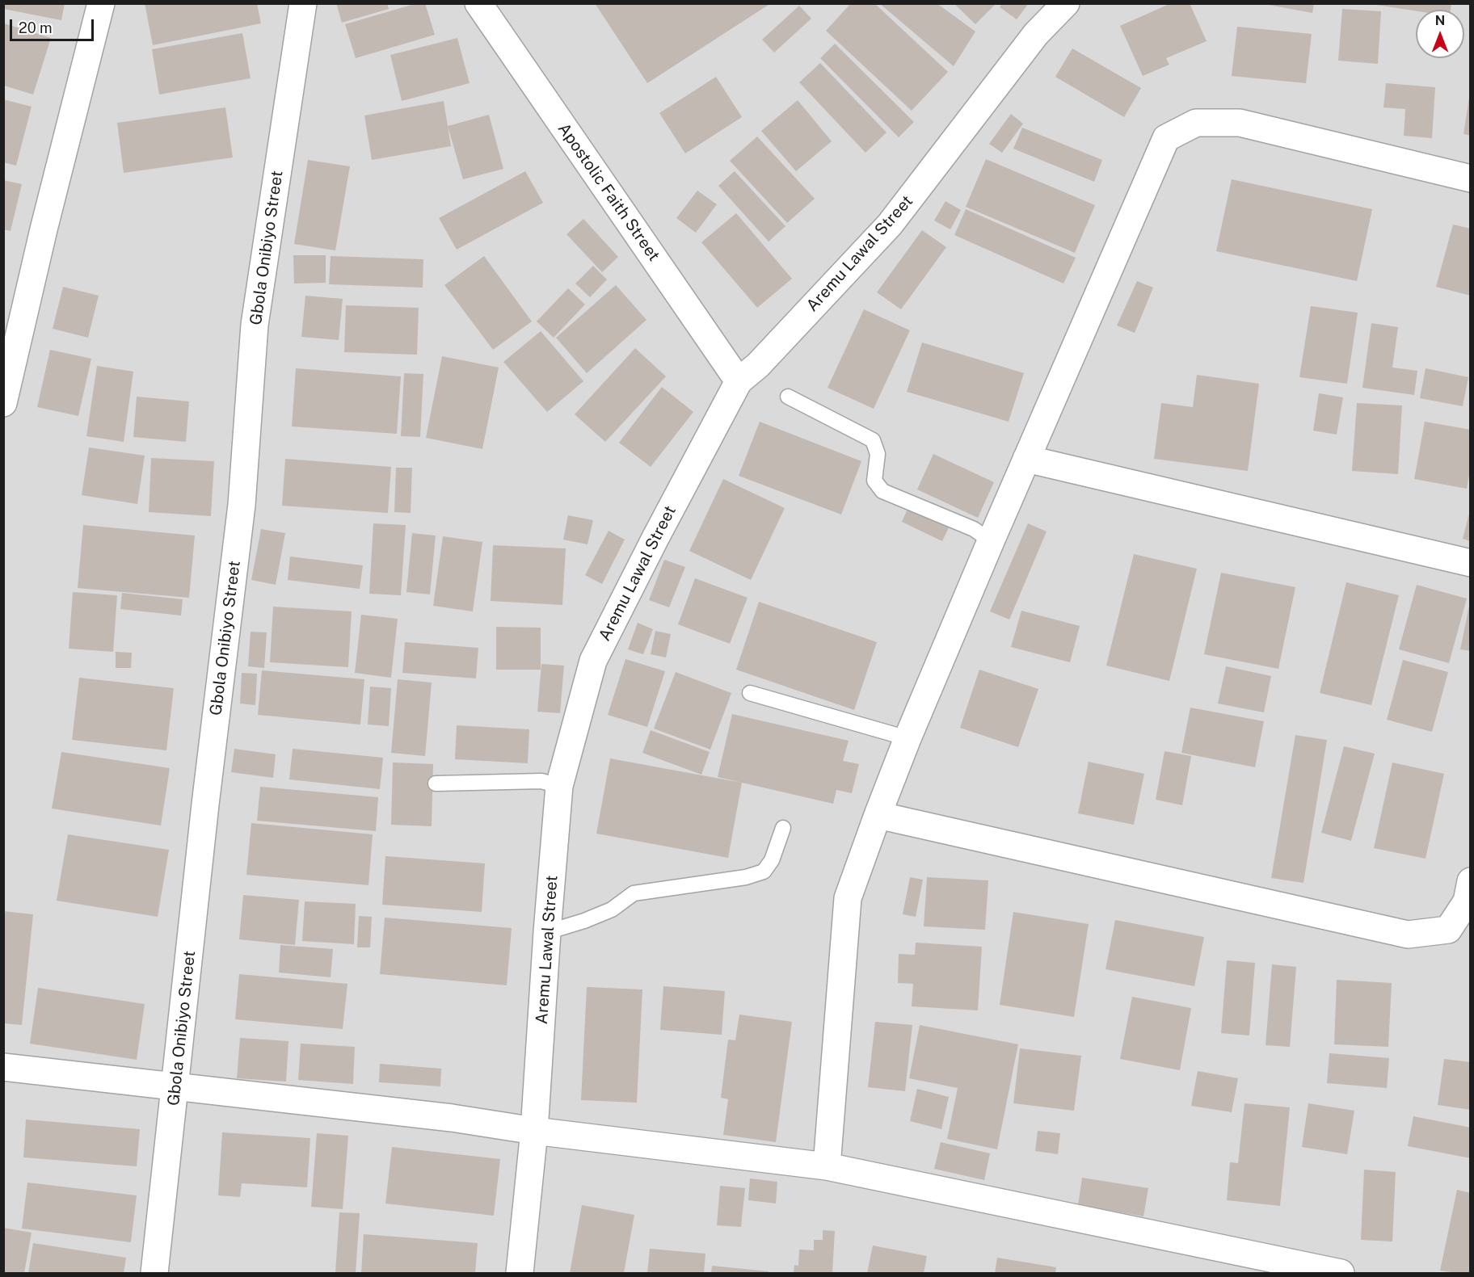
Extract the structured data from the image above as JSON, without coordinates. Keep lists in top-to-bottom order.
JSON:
{
  "streets": {
    "street": ["Apostolic Faith Street", "Gbola Onibiyo Street", "Aremu Lawal Street"]
  },
  "crossings": [
    ["Apostolic Faith Street", "Aremu Lawal Street"]
  ],
  "scale_bar": "20 m",
  "north": "top"
}
